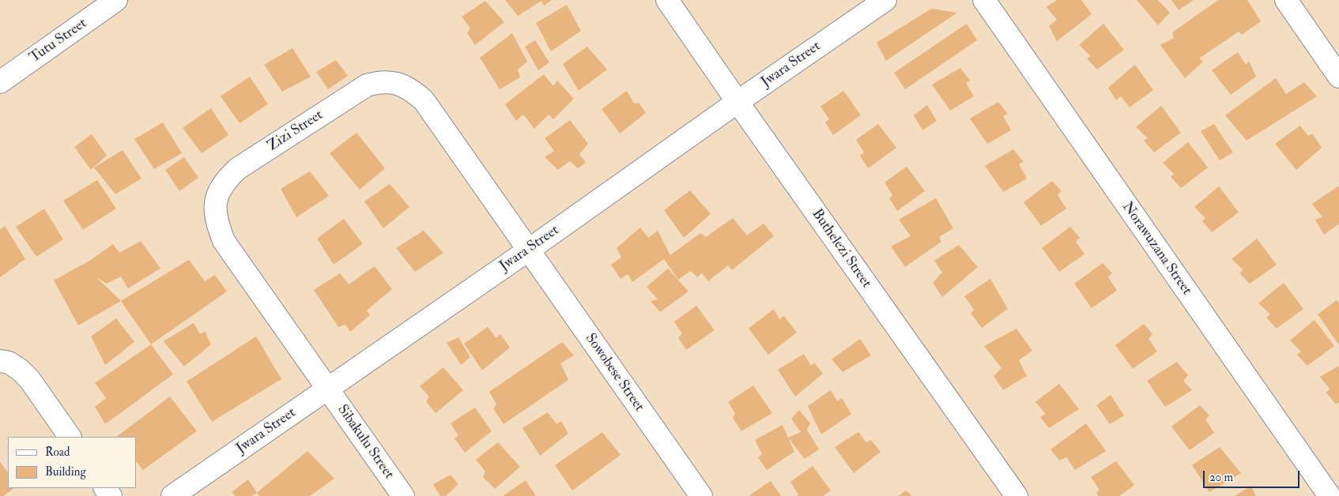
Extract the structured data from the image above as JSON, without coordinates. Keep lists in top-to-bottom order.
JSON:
{
  "streets": {
    "street": [
      "Tutu Street",
      "Jwara Street",
      "Zizi Street",
      "Buthelezi Street",
      "Norawuzana Street",
      "Sowobese Street",
      "Sibakulu Street"
    ]
  },
  "crossings": [
    ["Jwara Street", "Zizi Street"],
    ["Jwara Street", "Buthelezi Street"],
    ["Jwara Street", "Sowobese Street"],
    ["Jwara Street", "Sibakulu Street"],
    ["Zizi Street", "Sowobese Street"],
    ["Zizi Street", "Sibakulu Street"]
  ],
  "legend": ["Road", "Building"],
  "scale_bar": "20 m"
}
